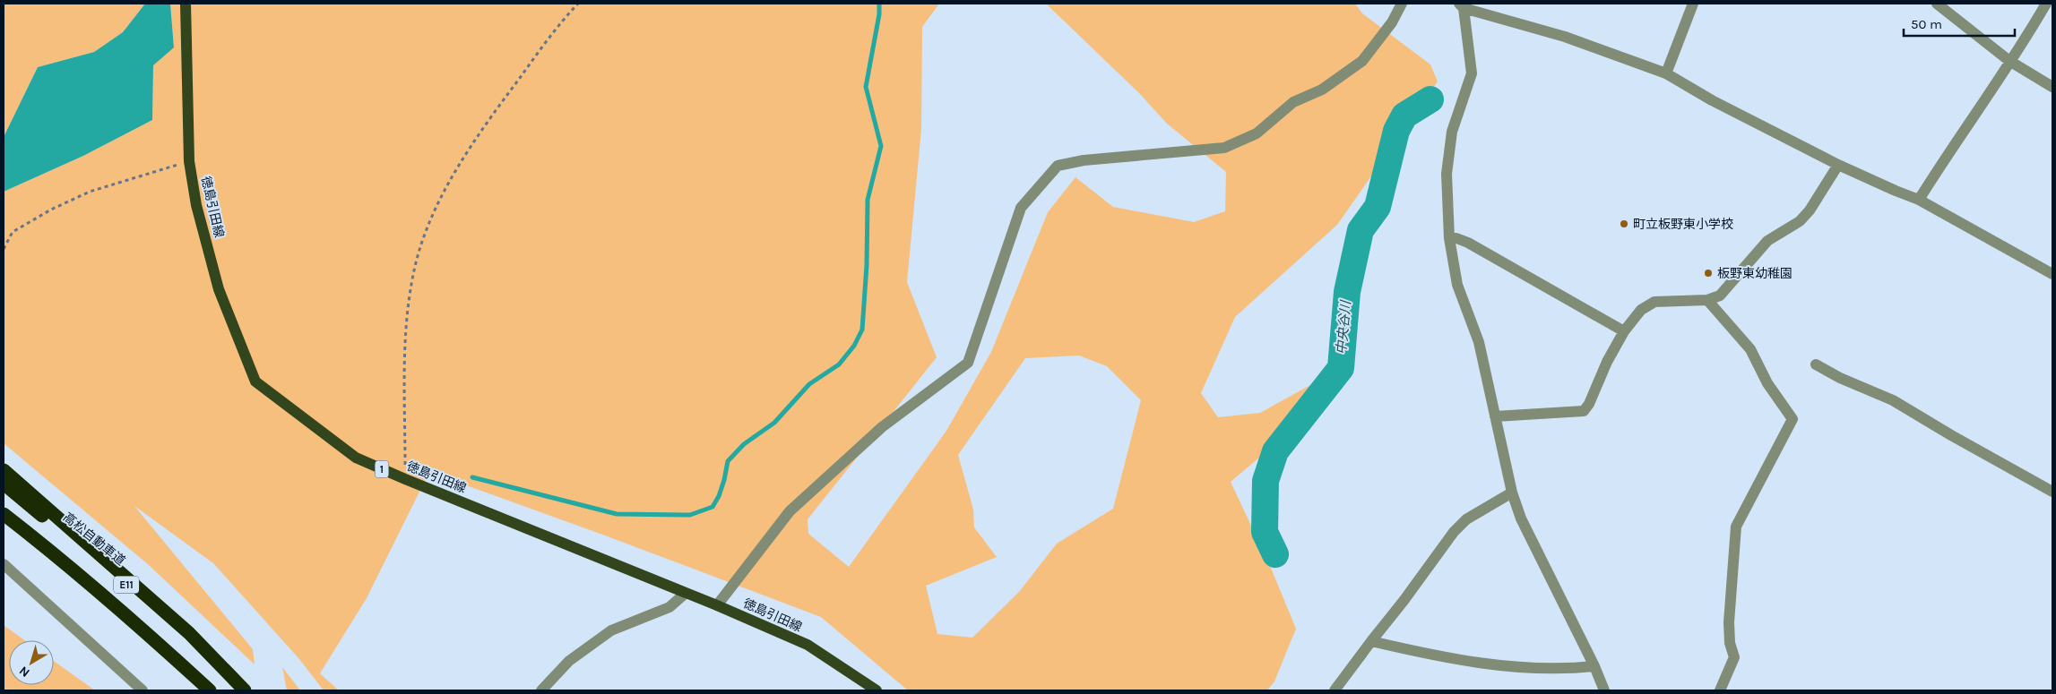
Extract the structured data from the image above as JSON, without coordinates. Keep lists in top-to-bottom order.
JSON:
{
  "streets": {
    "highway": ["高松自動車道", "E11"],
    "main road": ["徳島引田線", "1"]
  },
  "water": ["中央谷川"],
  "places": ["町立板野東小学校", "板野東幼稚園"],
  "scale_bar": "50 m",
  "north": "bottom left"
}
